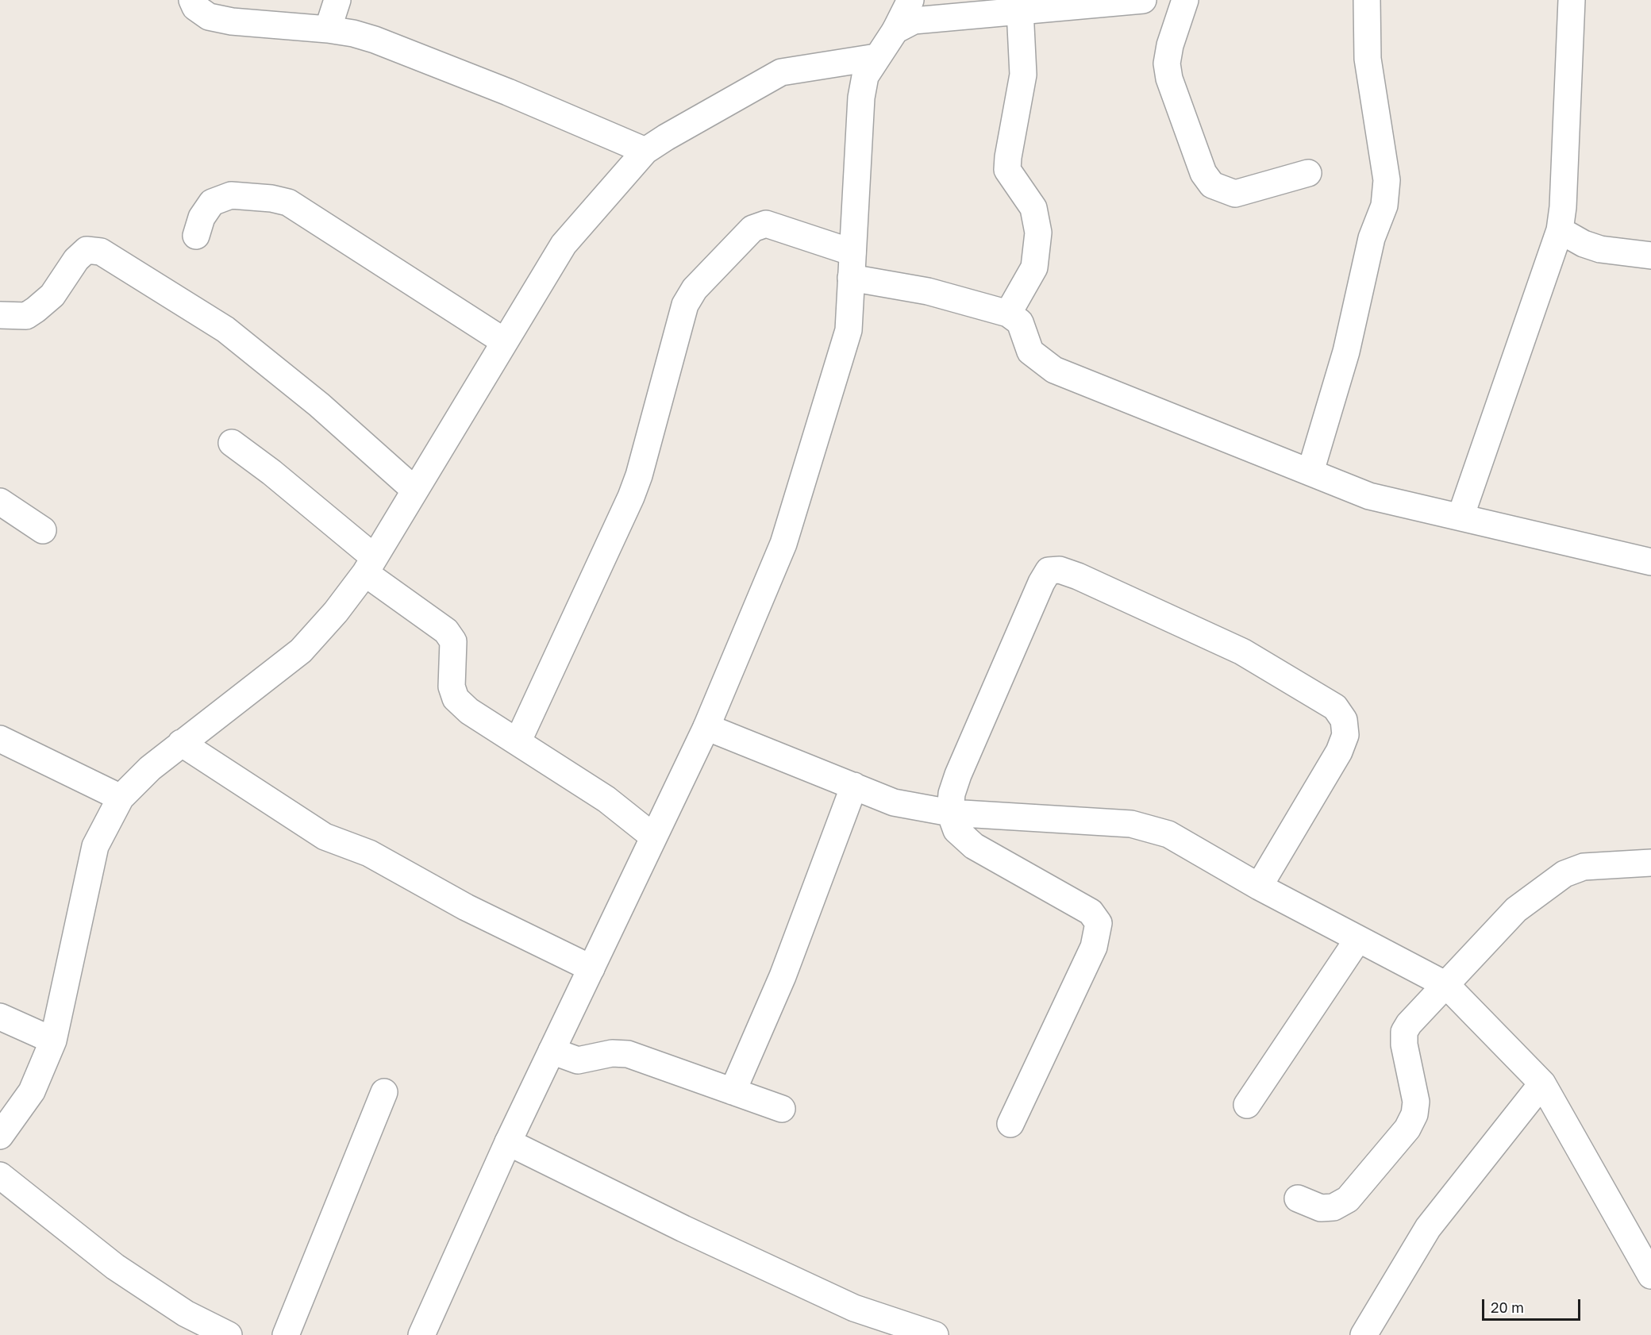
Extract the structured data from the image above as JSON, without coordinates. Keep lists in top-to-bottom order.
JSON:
{
  "scale_bar": "20 m"
}
